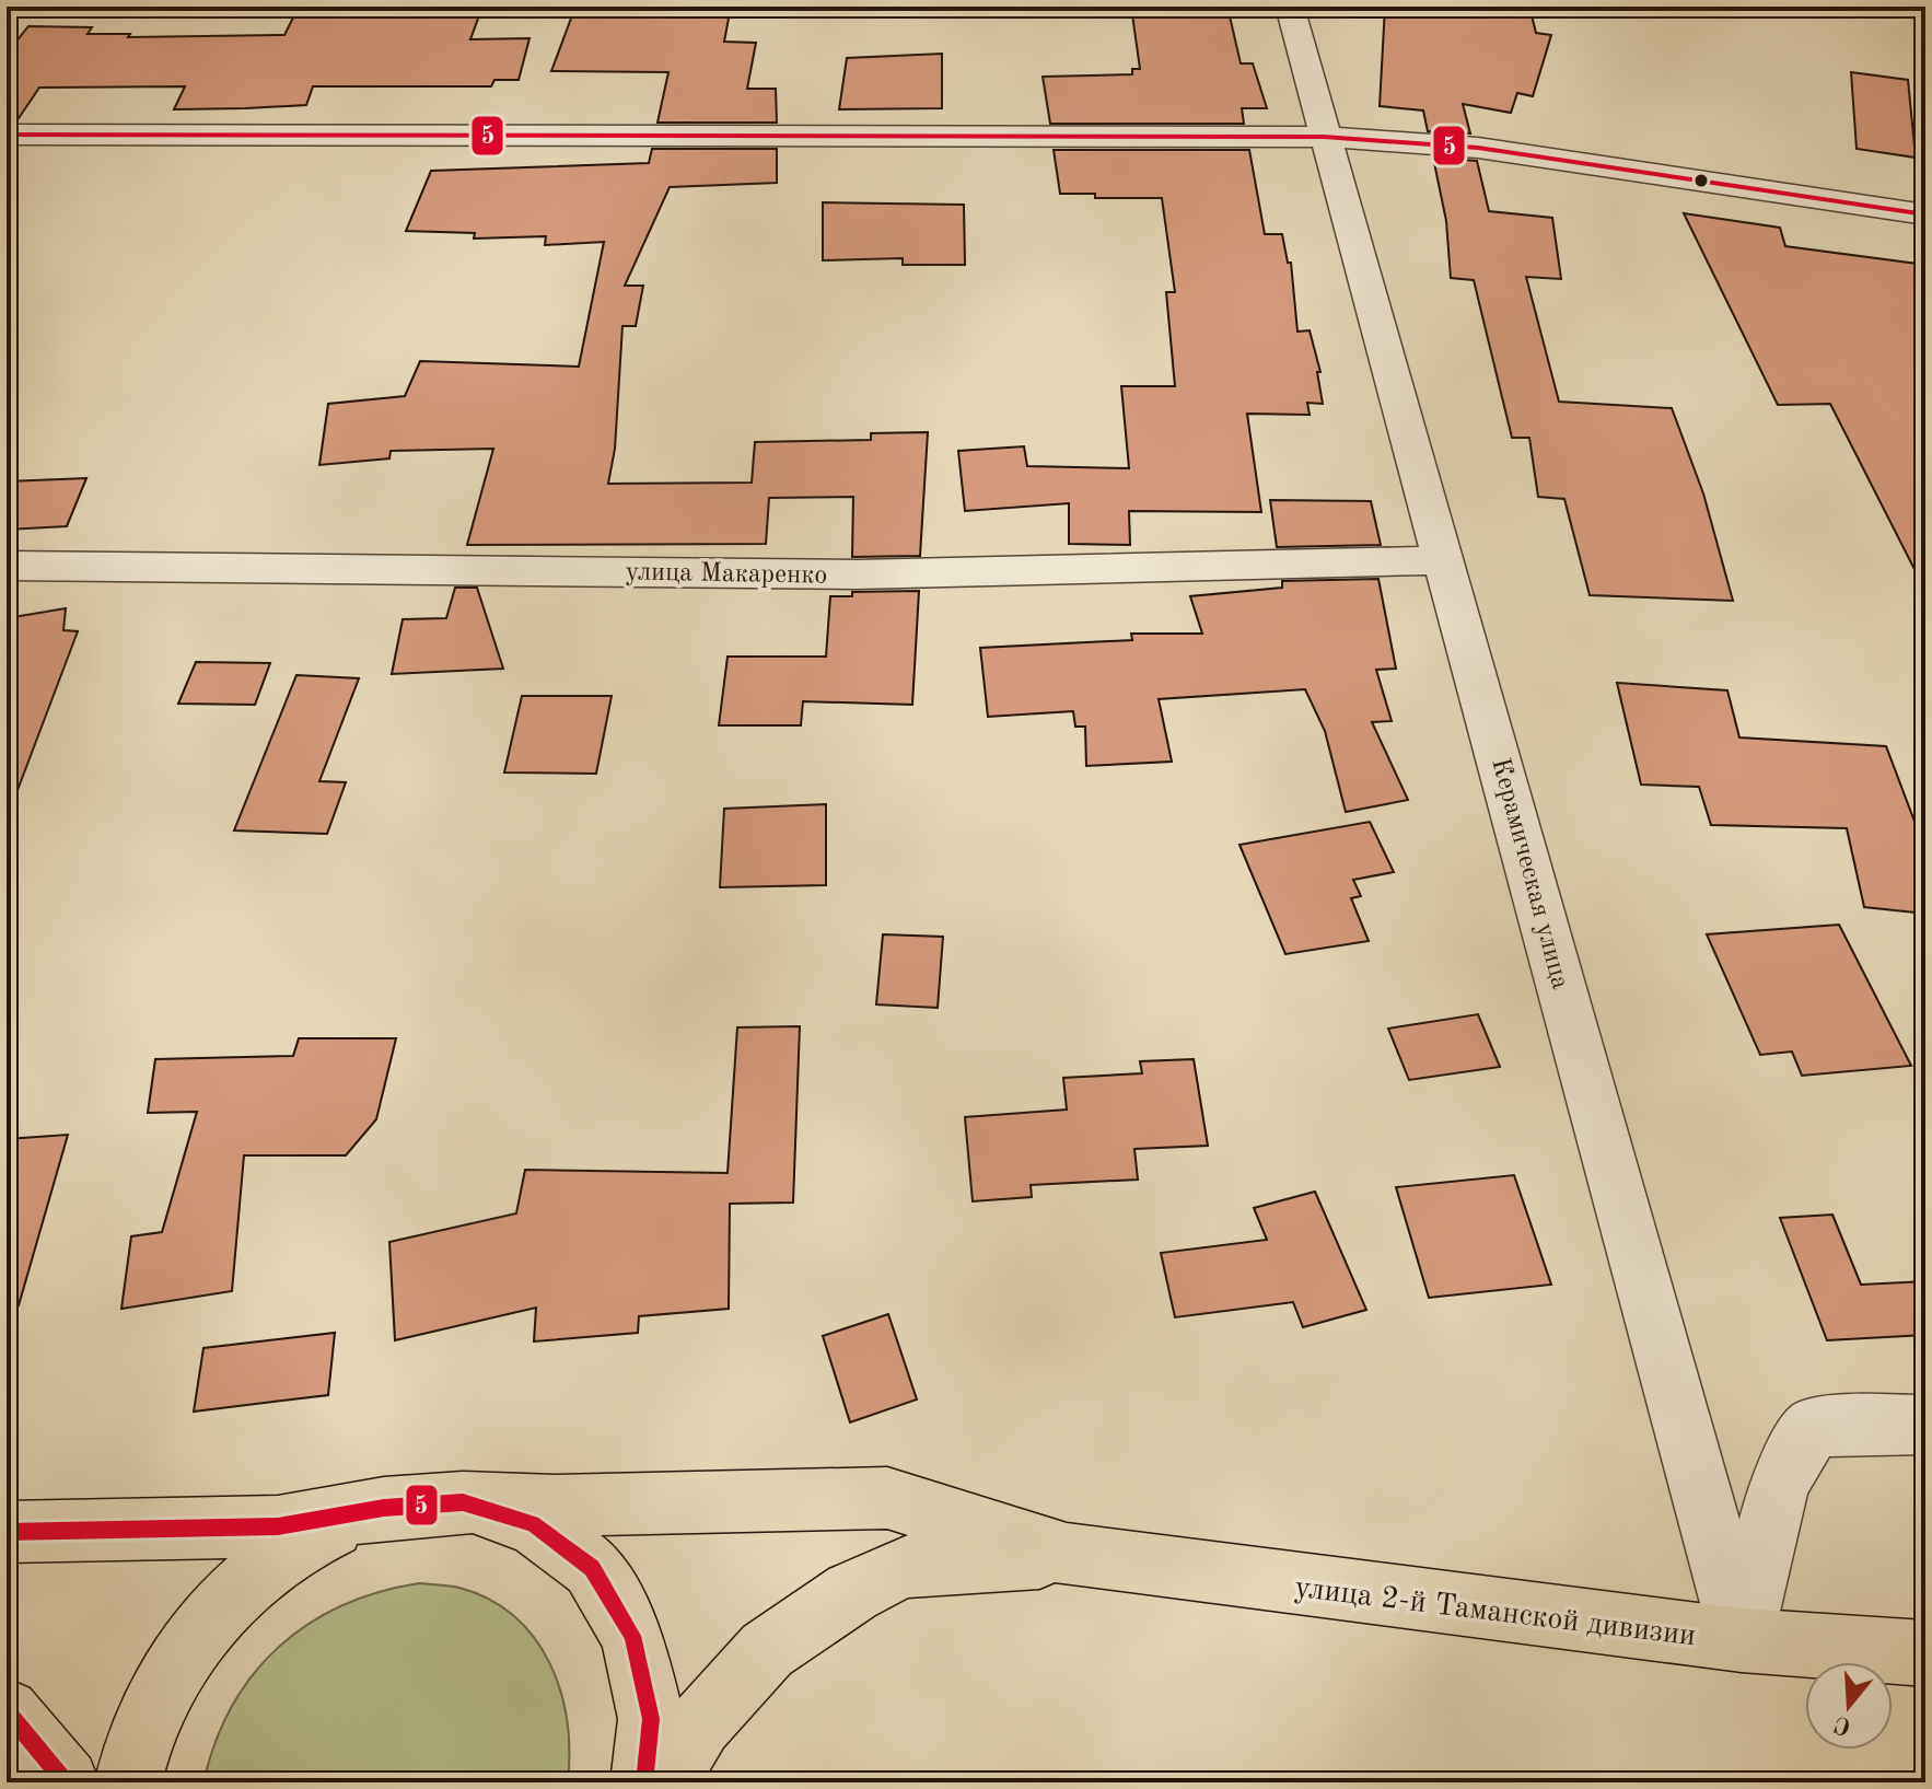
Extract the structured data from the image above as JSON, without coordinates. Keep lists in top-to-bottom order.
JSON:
{
  "streets": {
    "main road": ["улица 2-й Таманской дивизии"],
    "street": ["улица Макаренко", "Керамическая улица"]
  },
  "crossings": [
    ["улица Макаренко", "Керамическая улица"],
    ["Керамическая улица", "улица 2-й Таманской дивизии"]
  ],
  "lines": ["transit line 5"],
  "north": "bottom"
}
